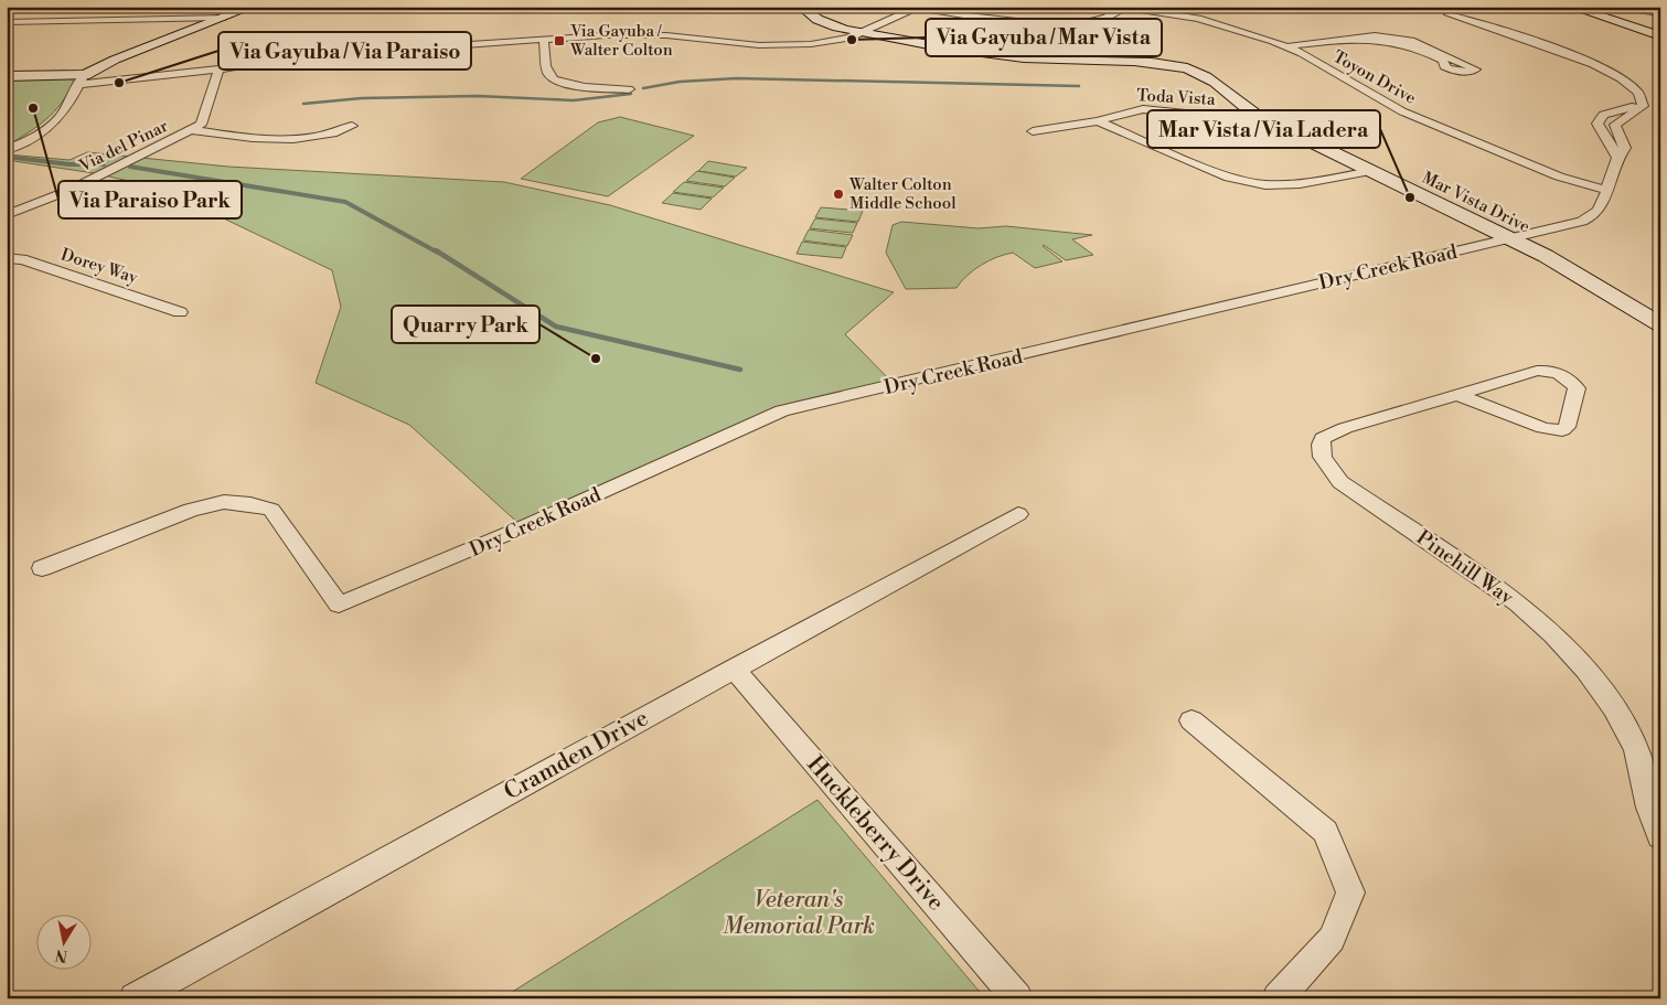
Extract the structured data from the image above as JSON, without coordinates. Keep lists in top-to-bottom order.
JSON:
{
  "streets": {
    "street": [
      "Toyon Drive",
      "Toda Vista",
      "Via del Pinar",
      "Mar Vista Drive",
      "Dorey Way",
      "Dry Creek Road",
      "Pinehill Way",
      "Cramden Drive",
      "Huckleberry Drive"
    ]
  },
  "crossings": [
    ["Toyon Drive", "Dry Creek Road"],
    ["Toda Vista", "Mar Vista Drive"],
    ["Mar Vista Drive", "Dry Creek Road"],
    ["Cramden Drive", "Huckleberry Drive"]
  ],
  "parks": ["Veteran's Memorial Park"],
  "places": {
    "other": [
      "Via Gayuba / Mar Vista",
      "Via Gayuba / Via Paraiso",
      "Via Paraiso Park",
      "Walter Colton Middle School",
      "Mar Vista / Via Ladera",
      "Quarry Park"
    ],
    "transit": ["Via Gayuba / Walter Colton"]
  },
  "north": "bottom"
}
